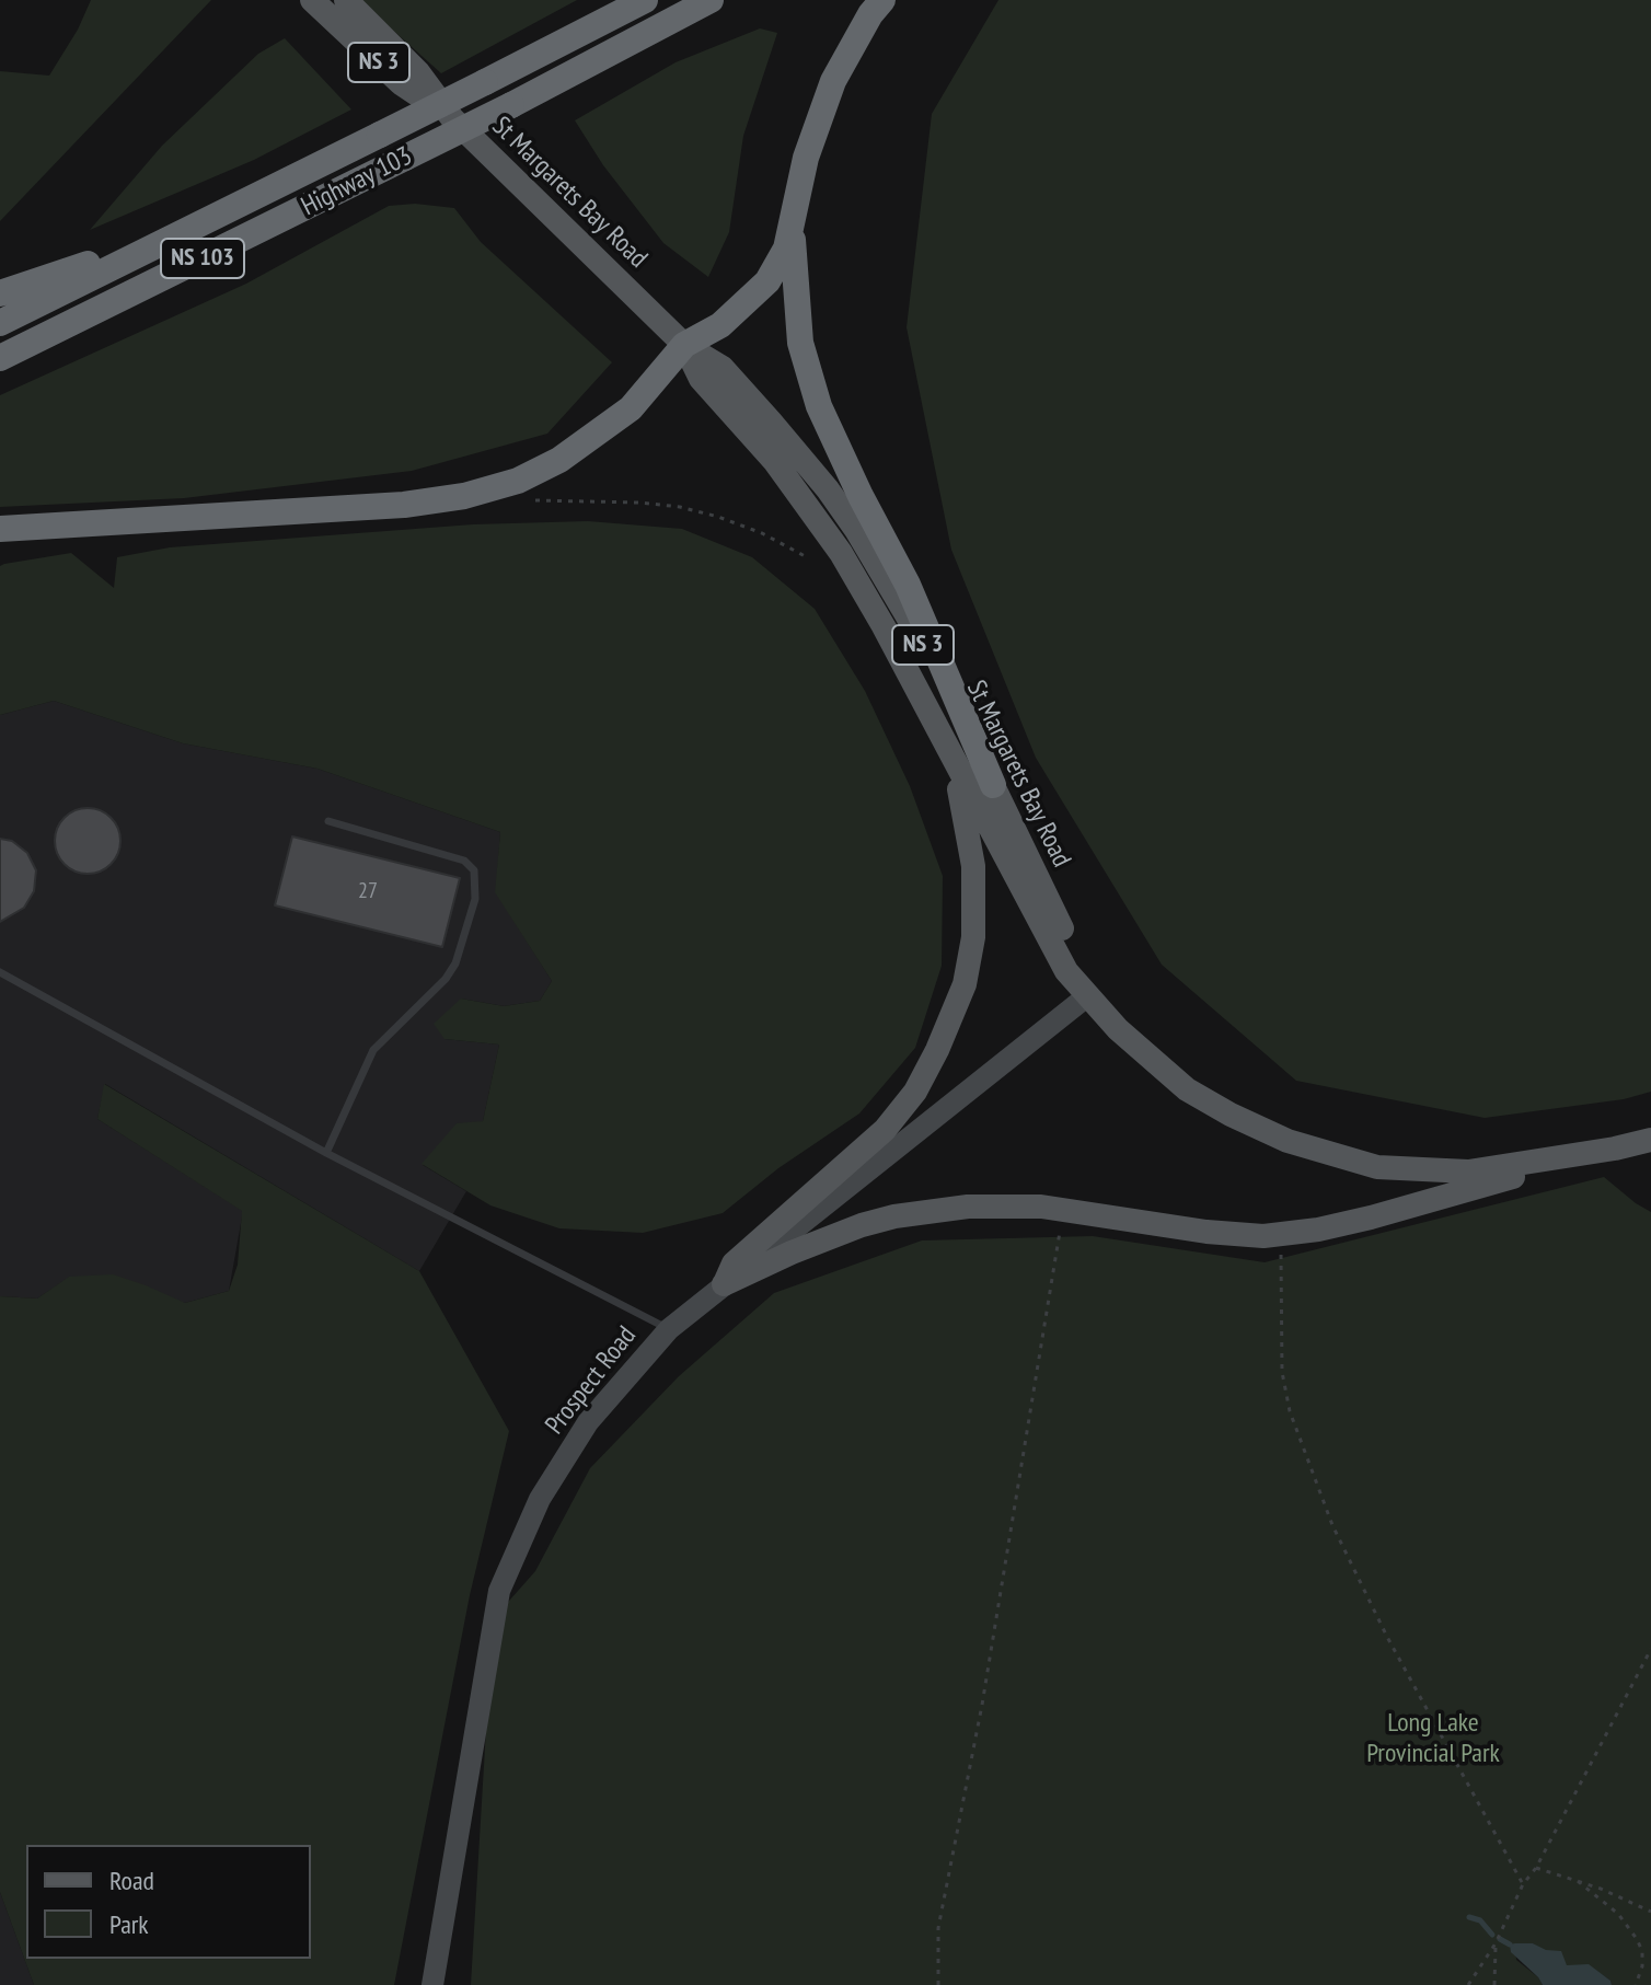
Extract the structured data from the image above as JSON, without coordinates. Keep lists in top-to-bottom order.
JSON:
{
  "streets": {
    "highway": ["Highway 103", "NS 103"],
    "main road": ["NS 3", "St Margarets Bay Road", "Prospect Road"]
  },
  "crossings": [
    ["St Margarets Bay Road", "Prospect Road"]
  ],
  "parks": ["Long Lake Provincial Park"],
  "house_numbers": ["27"],
  "legend": ["Road", "Park"]
}
